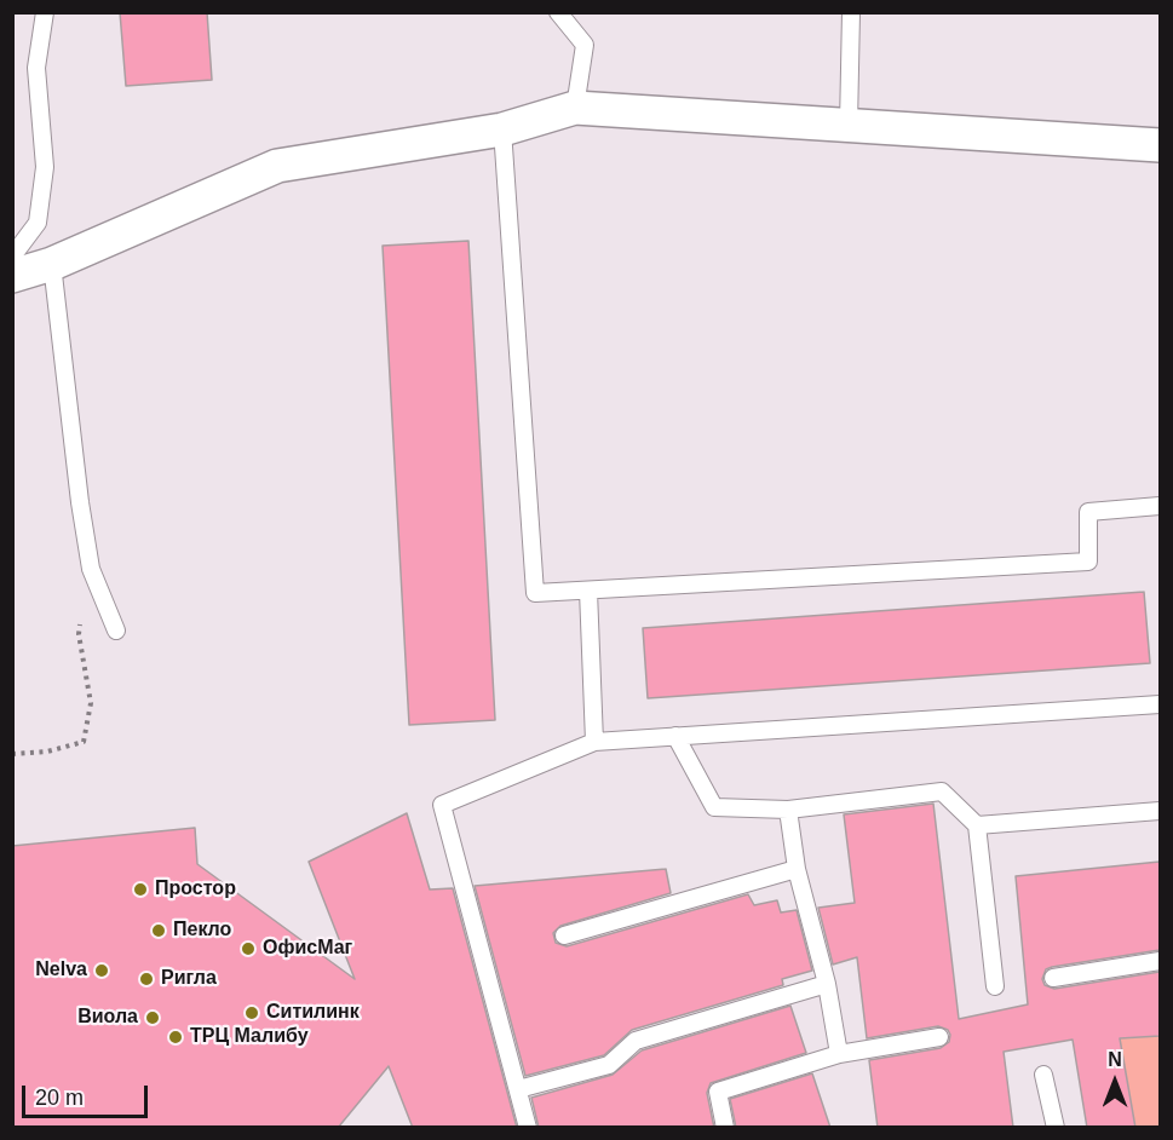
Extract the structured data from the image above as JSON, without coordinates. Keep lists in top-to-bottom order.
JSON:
{
  "places": [
    "Простор",
    "Пекло",
    "ОфисМаг",
    "Nelva",
    "Ригла",
    "Ситилинк",
    "Виола",
    "ТРЦ Малибу"
  ],
  "scale_bar": "20 m",
  "north": "top"
}
